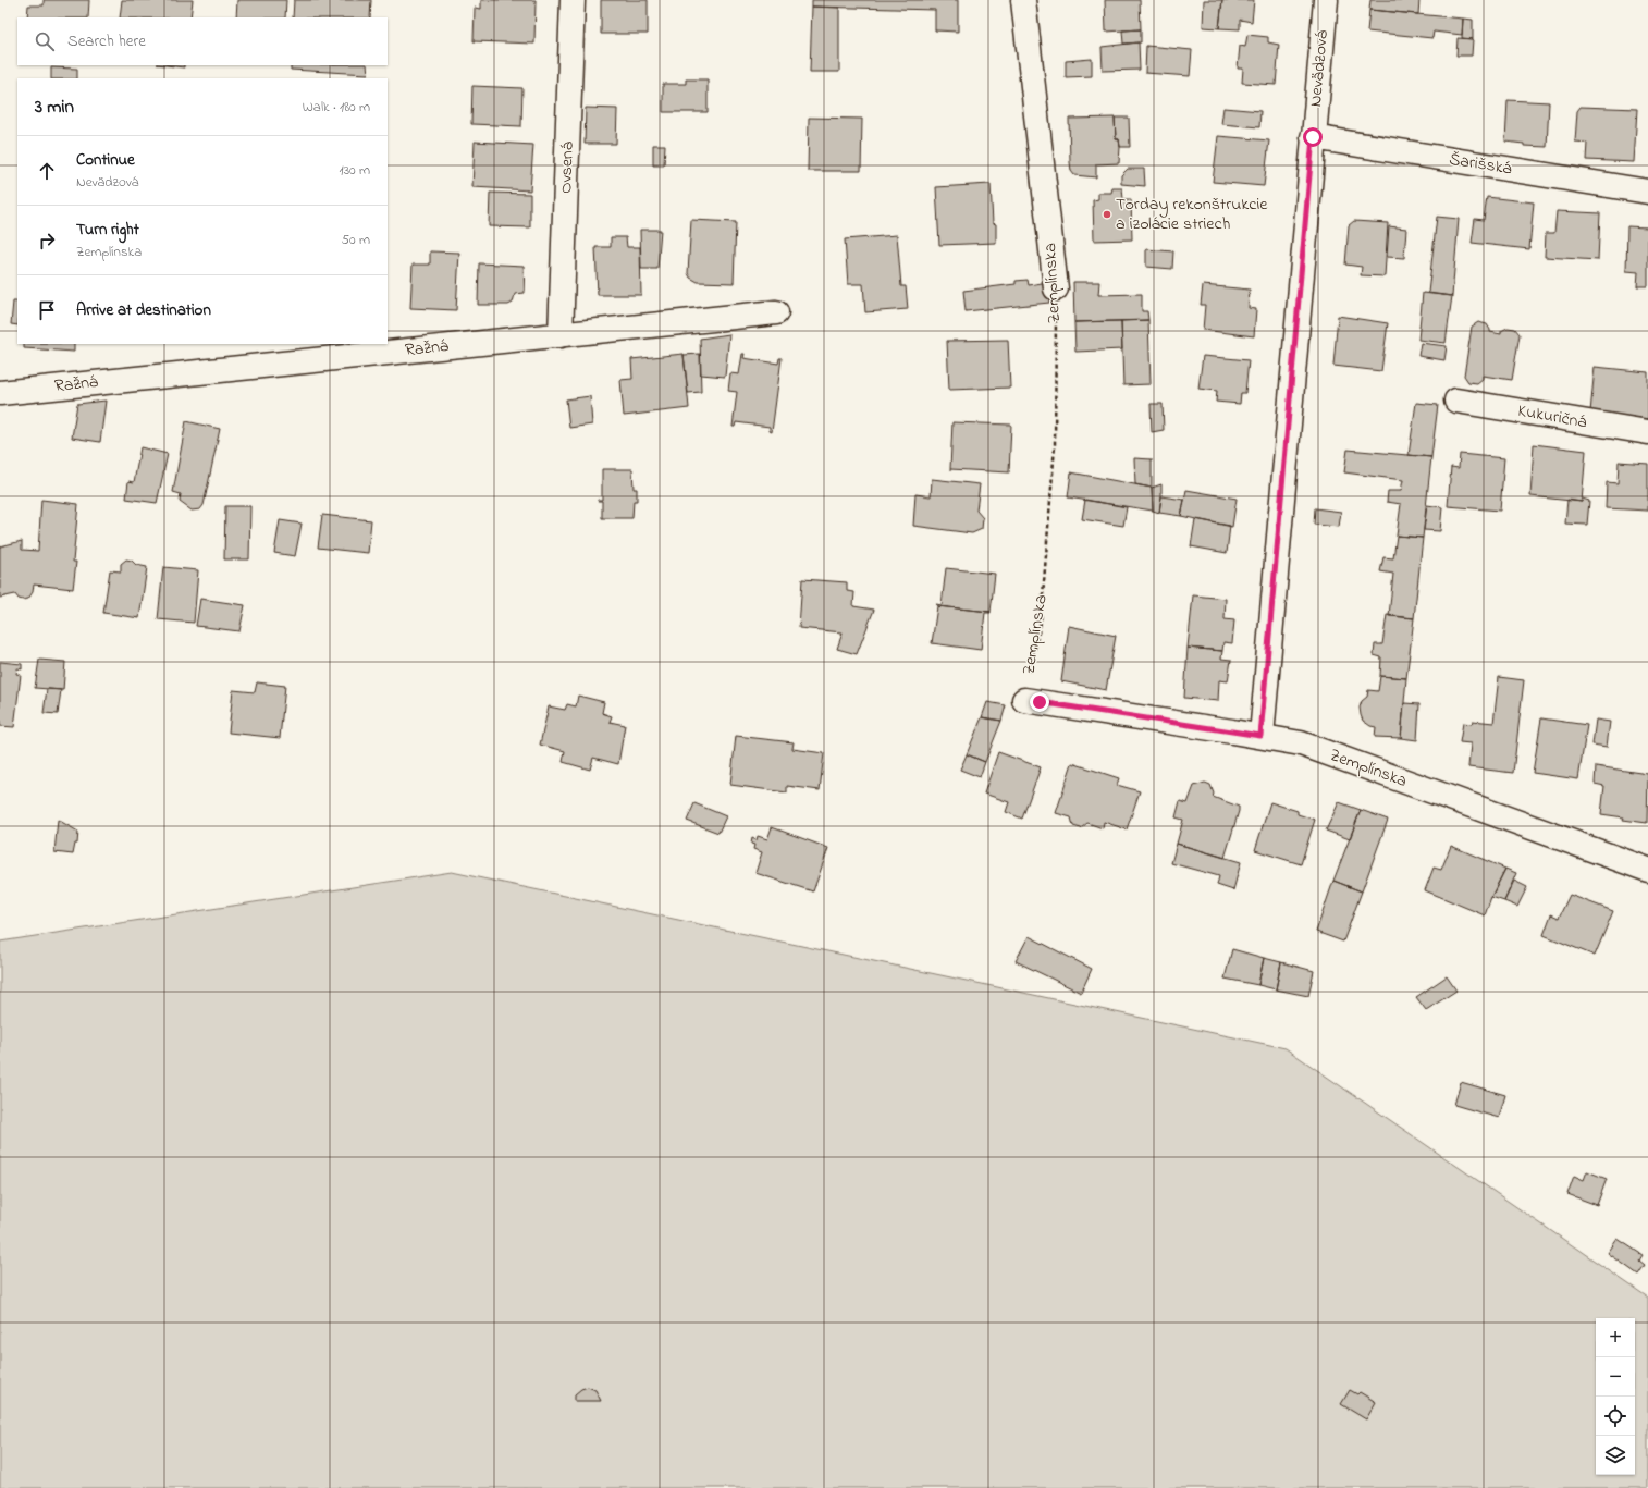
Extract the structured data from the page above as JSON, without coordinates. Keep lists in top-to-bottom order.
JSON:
{
  "streets": {
    "street": [
      "Nevädzová",
      "Šarišská",
      "Ovsená",
      "Zemplínska",
      "Ražná",
      "Kukuričná"
    ]
  },
  "crossings": [
    ["Nevädzová", "Šarišská"],
    ["Nevädzová", "Zemplínska"],
    ["Ovsená", "Ražná"]
  ],
  "places": ["Torday rekonštrukcie a izolácie striech"],
  "page": {
    "search": "Search here",
    "heading": ["3 min", "Walk · 180 m"],
    "list": [
      ["Continue", "Nevädzová", "130 m"],
      ["Turn right", "Zemplínska", "50 m"],
      "Arrive at destination"
    ],
    "map_buttons": ["+", "−"]
  }
}
